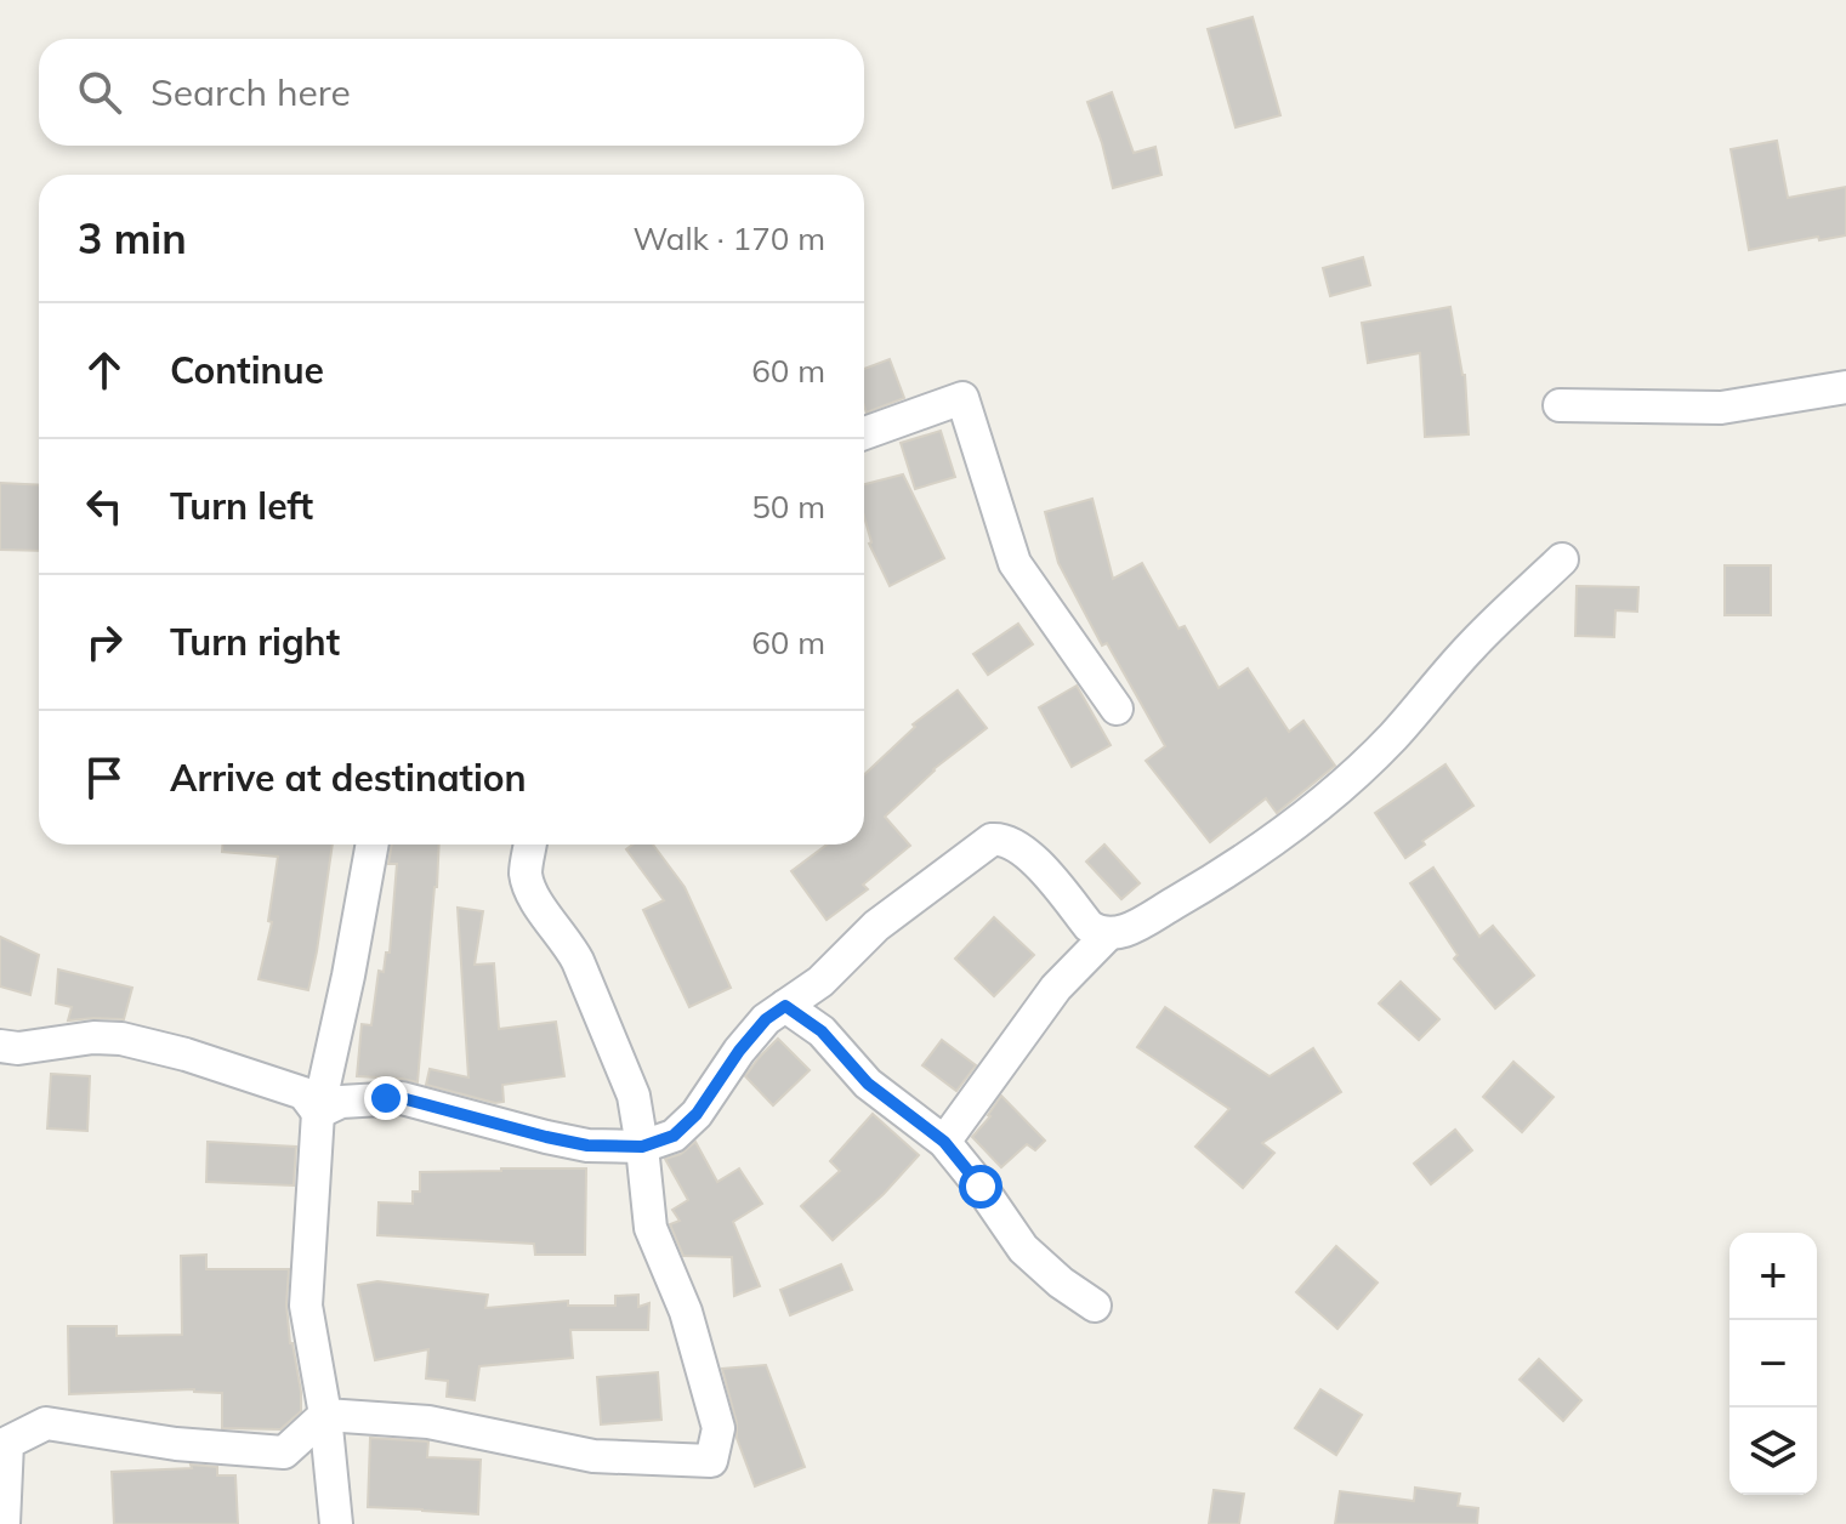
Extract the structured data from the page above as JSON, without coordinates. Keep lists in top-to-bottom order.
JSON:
{
  "page": {
    "search": "Search here",
    "heading": ["3 min", "Walk · 170 m"],
    "list": [
      ["Continue", "60 m"],
      ["Turn left", "50 m"],
      ["Turn right", "60 m"],
      "Arrive at destination"
    ],
    "map_buttons": ["+", "−"]
  }
}
